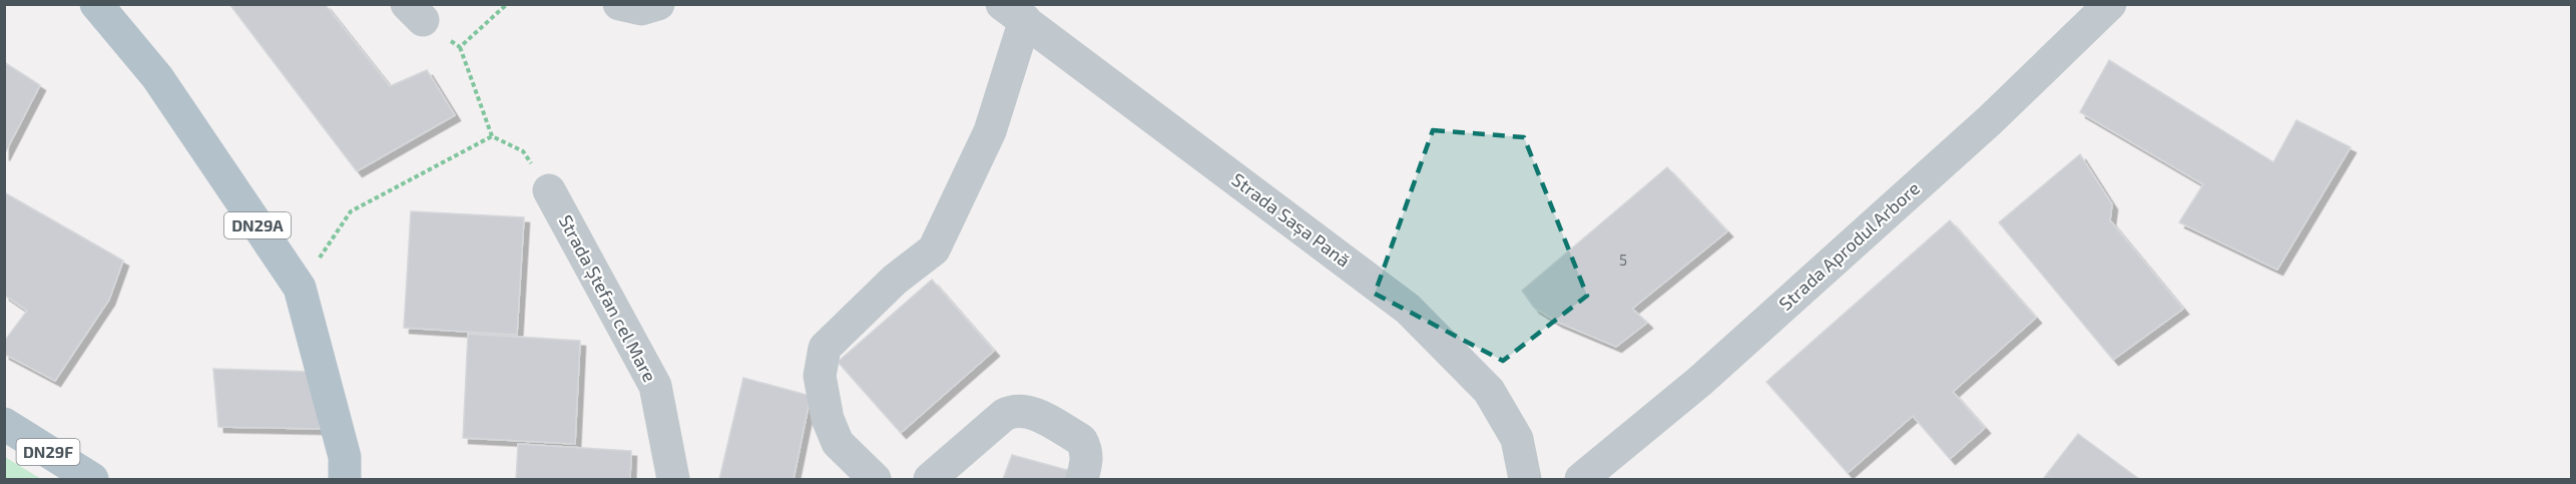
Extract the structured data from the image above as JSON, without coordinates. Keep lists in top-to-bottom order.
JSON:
{
  "streets": {
    "main road": ["DN29A", "DN29F"],
    "street": ["Strada Sașa Pană", "Strada Aprodul Arbore", "Strada Ștefan cel Mare"]
  },
  "house_numbers": ["5"]
}
